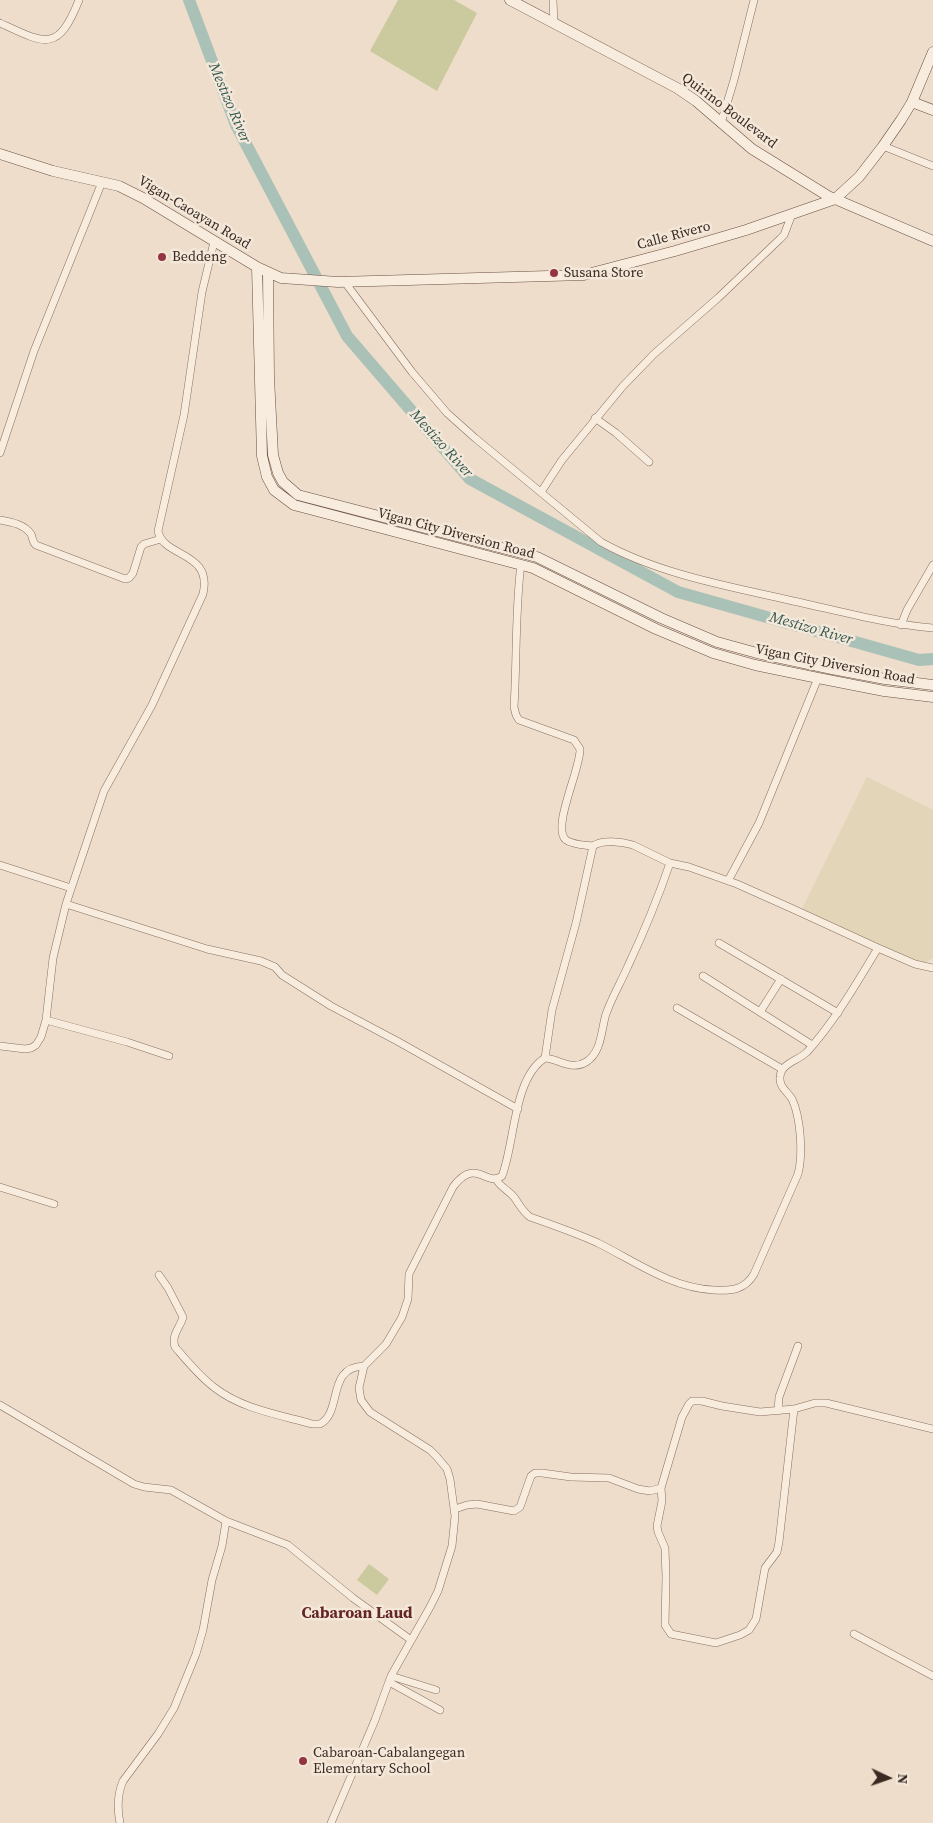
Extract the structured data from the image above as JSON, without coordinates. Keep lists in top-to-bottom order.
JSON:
{
  "streets": {
    "main road": [
      "Quirino Boulevard",
      "Vigan-Caoayan Road",
      "Calle Rivero",
      "Vigan City Diversion Road"
    ]
  },
  "crossings": [
    ["Quirino Boulevard", "Calle Rivero"],
    ["Vigan-Caoayan Road", "Calle Rivero"],
    ["Vigan-Caoayan Road", "Vigan City Diversion Road"]
  ],
  "districts": ["Cabaroan Laud"],
  "water": ["Mestizo River"],
  "places": ["Beddeng", "Susana Store", "Cabaroan-Cabalangegan Elementary School"],
  "north": "right"
}
